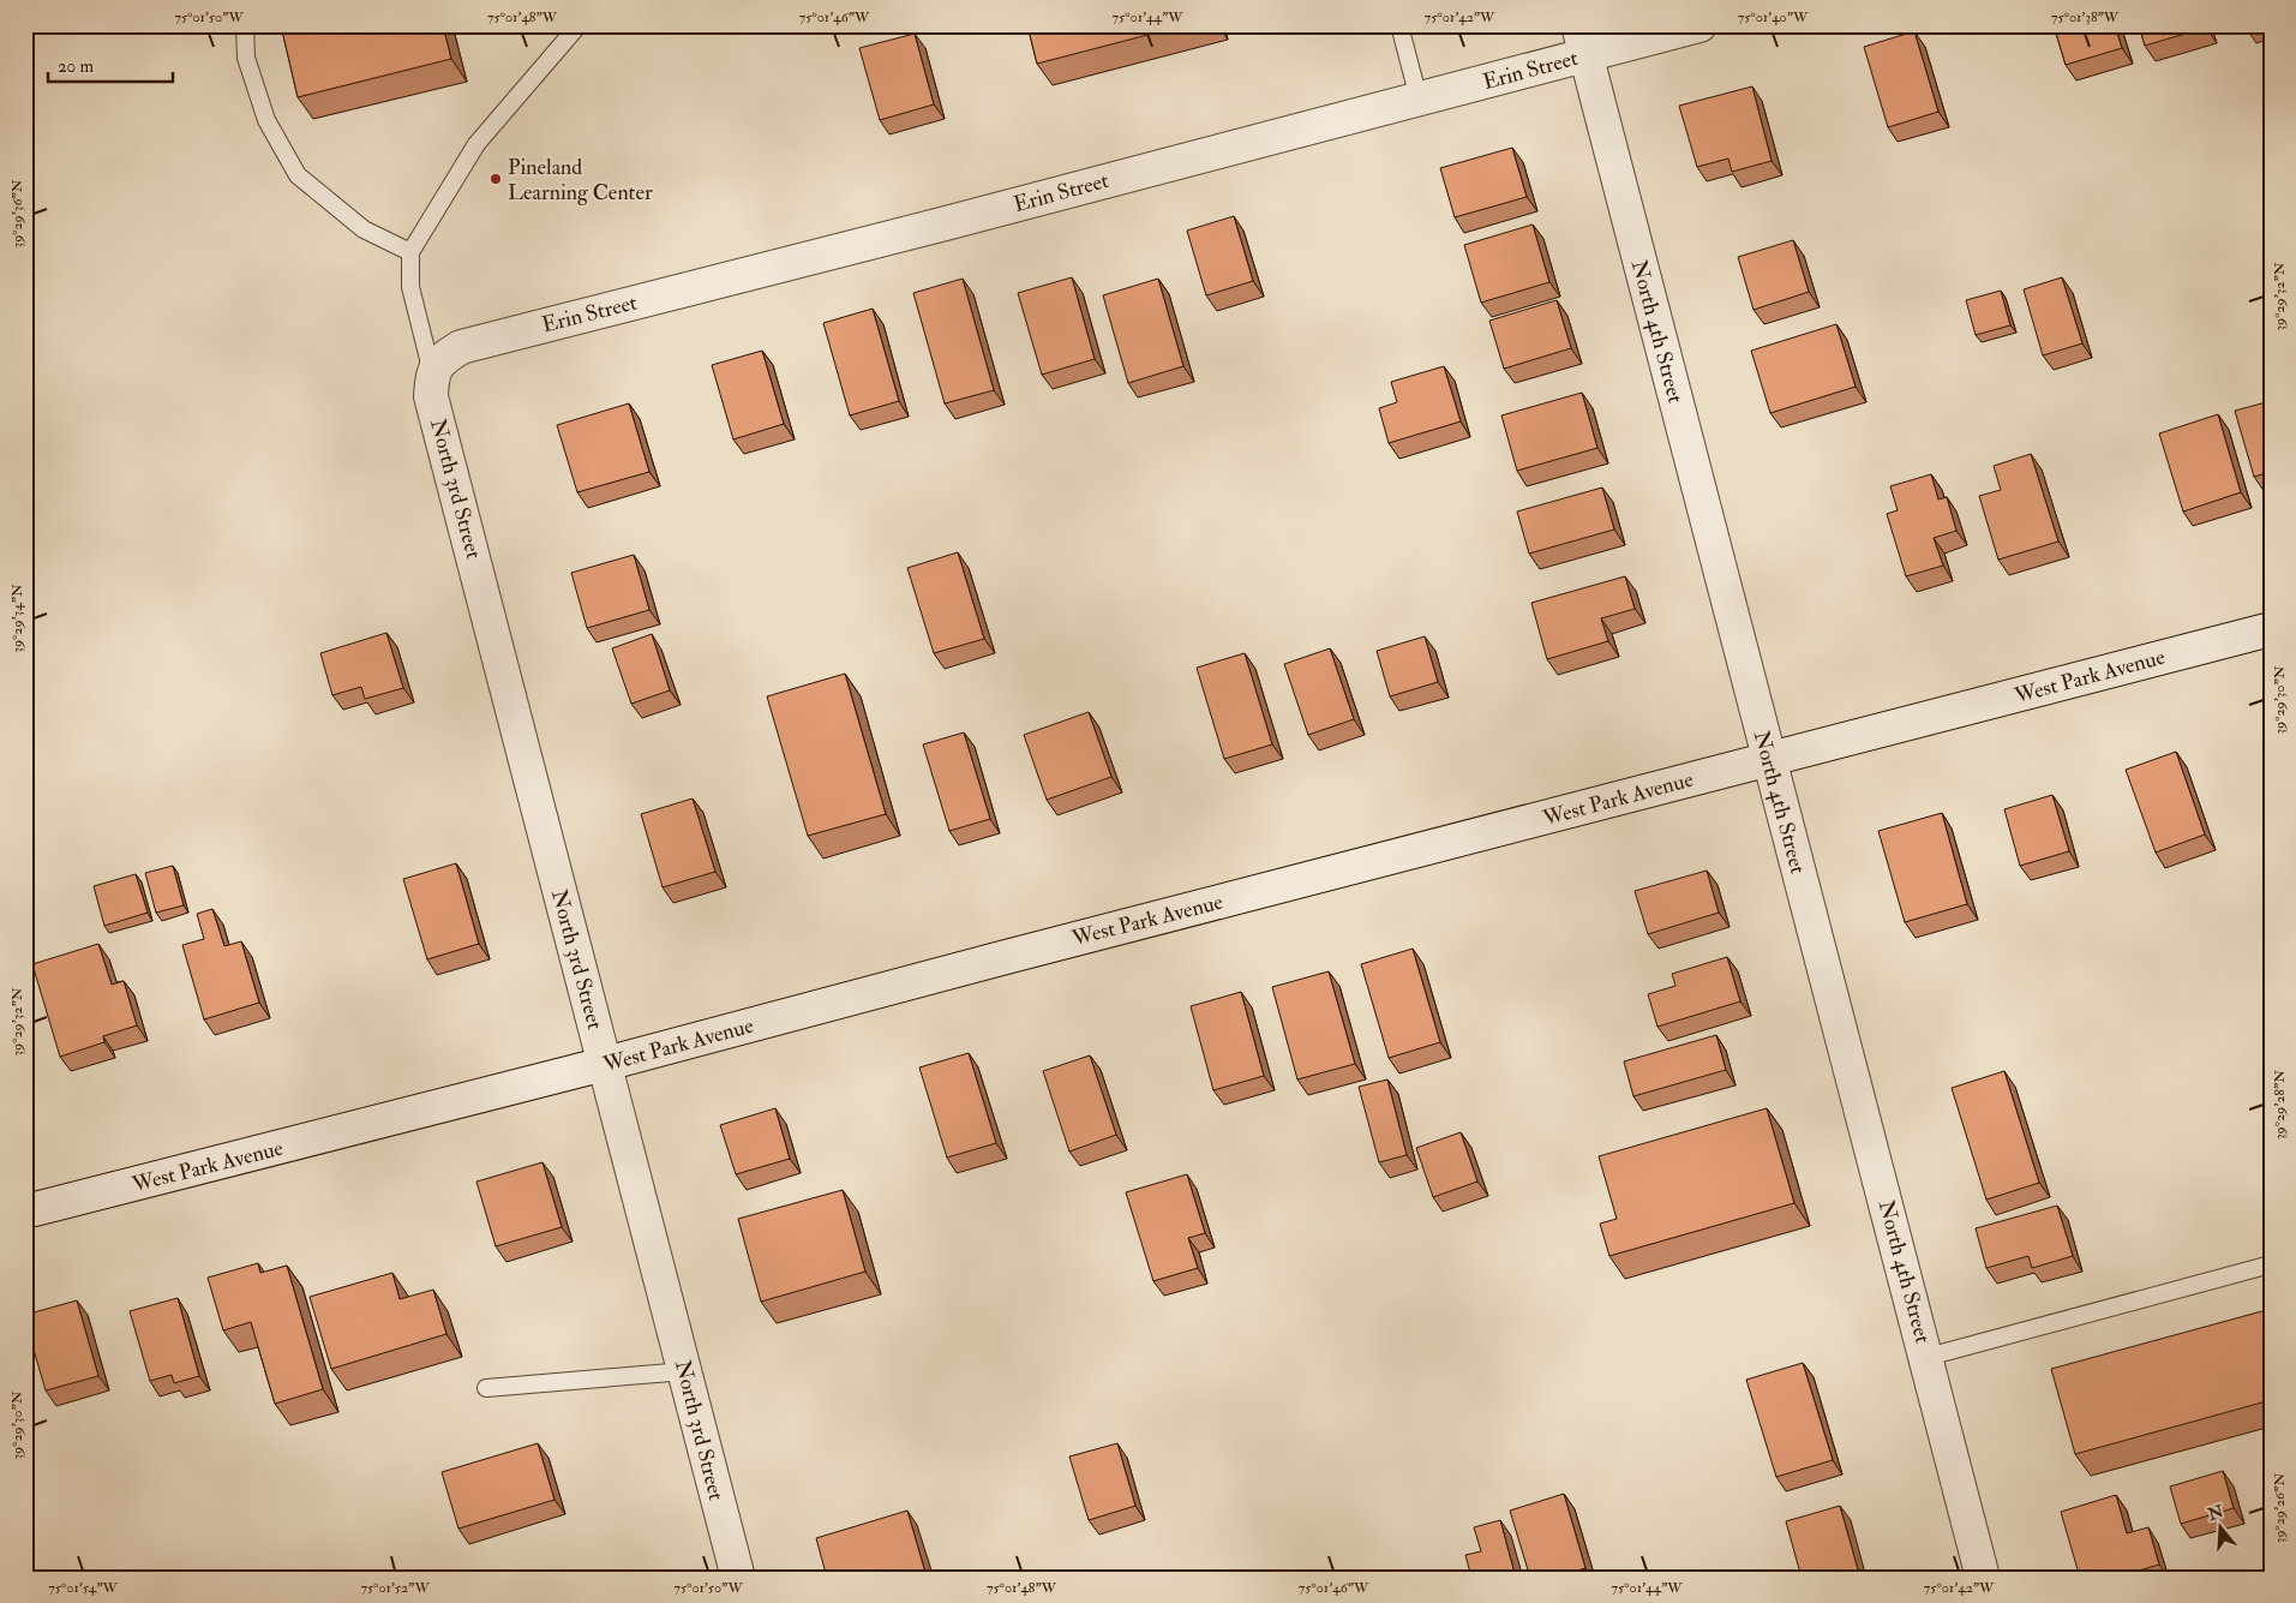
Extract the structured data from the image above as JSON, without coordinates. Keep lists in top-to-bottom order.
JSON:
{
  "streets": {
    "street": [
      "Erin Street",
      "North 4th Street",
      "North 3rd Street",
      "West Park Avenue"
    ]
  },
  "crossings": [
    ["Erin Street", "North 4th Street"],
    ["Erin Street", "North 3rd Street"],
    ["North 4th Street", "West Park Avenue"],
    ["North 3rd Street", "West Park Avenue"]
  ],
  "places": ["Pineland Learning Center"],
  "scale_bar": "20 m",
  "north": "top",
  "coordinates": [
    "75°01'50\"W",
    "75°01'48\"W",
    "75°01'46\"W",
    "75°01'44\"W",
    "75°01'42\"W",
    "75°01'40\"W",
    "75°01'38\"W",
    "39°29'36\"N",
    "39°29'32\"N",
    "39°29'34\"N",
    "39°29'30\"N",
    "39°29'28\"N",
    "39°29'26\"N",
    "75°01'54\"W",
    "75°01'52\"W"
  ]
}
